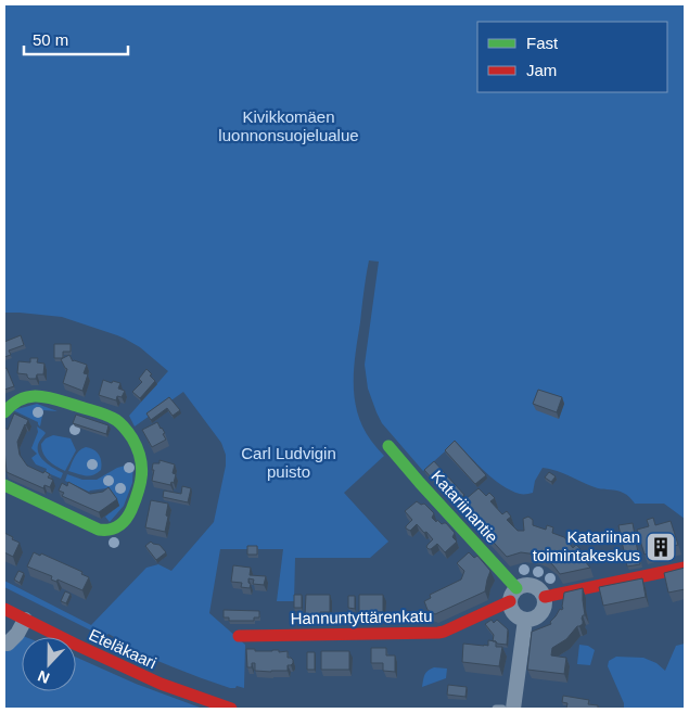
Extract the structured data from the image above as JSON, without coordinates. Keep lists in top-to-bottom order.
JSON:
{
  "streets": {
    "street": ["Katariinantie", "Hannuntyttärenkatu", "Eteläkaari"]
  },
  "crossings": [
    ["Katariinantie", "Hannuntyttärenkatu"]
  ],
  "parks": ["Kivikkomäen luonnonsuojelualue", "Carl Ludvigin puisto"],
  "places": {
    "building": ["Katariinan toimintakeskus"]
  },
  "legend": ["Fast", "Jam"],
  "scale_bar": "50 m",
  "north": "bottom"
}
